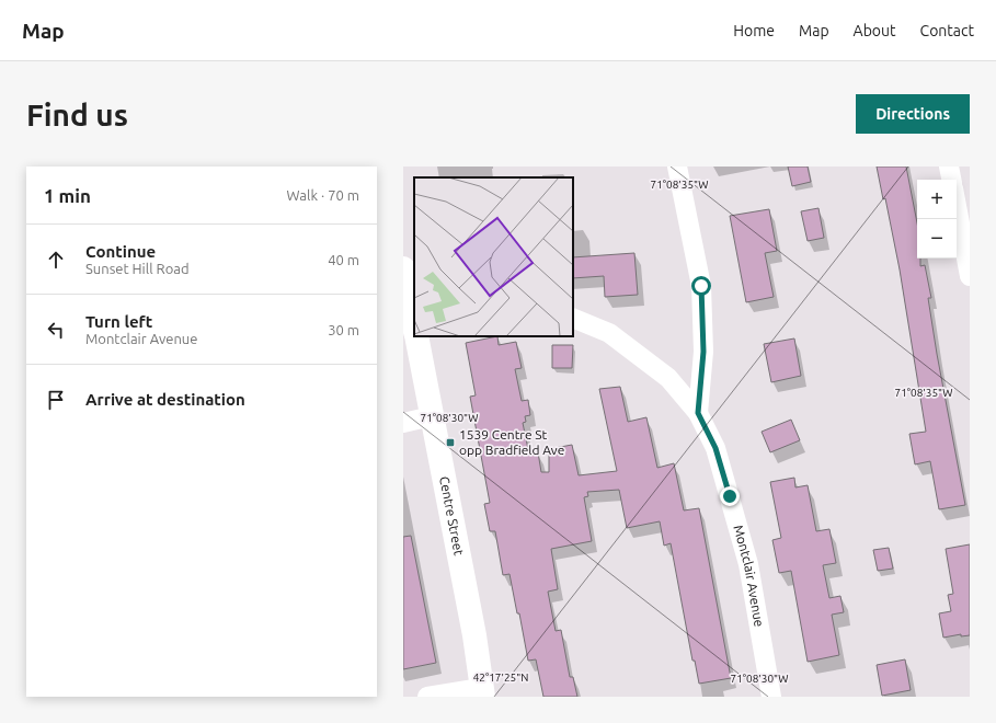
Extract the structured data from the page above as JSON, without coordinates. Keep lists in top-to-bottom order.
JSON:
{
  "streets": {
    "main road": ["Centre Street"],
    "street": ["Montclair Avenue"]
  },
  "places": {
    "transit": ["1539 Centre St opp Bradfield Ave"]
  },
  "page": {
    "header": "Map",
    "nav": [
      "Home",
      "Map",
      "About",
      "Contact"
    ],
    "buttons": "Directions",
    "title": "Find us",
    "heading": ["1 min", "Walk · 70 m"],
    "map_buttons": ["+", "−"],
    "list": [
      ["Continue", "Sunset Hill Road", "40 m"],
      ["Turn left", "Montclair Avenue", "30 m"],
      "Arrive at destination"
    ]
  },
  "coordinates": ["71°08'35\"W", "71°08'30\"W", "42°17'25\"N"]
}
